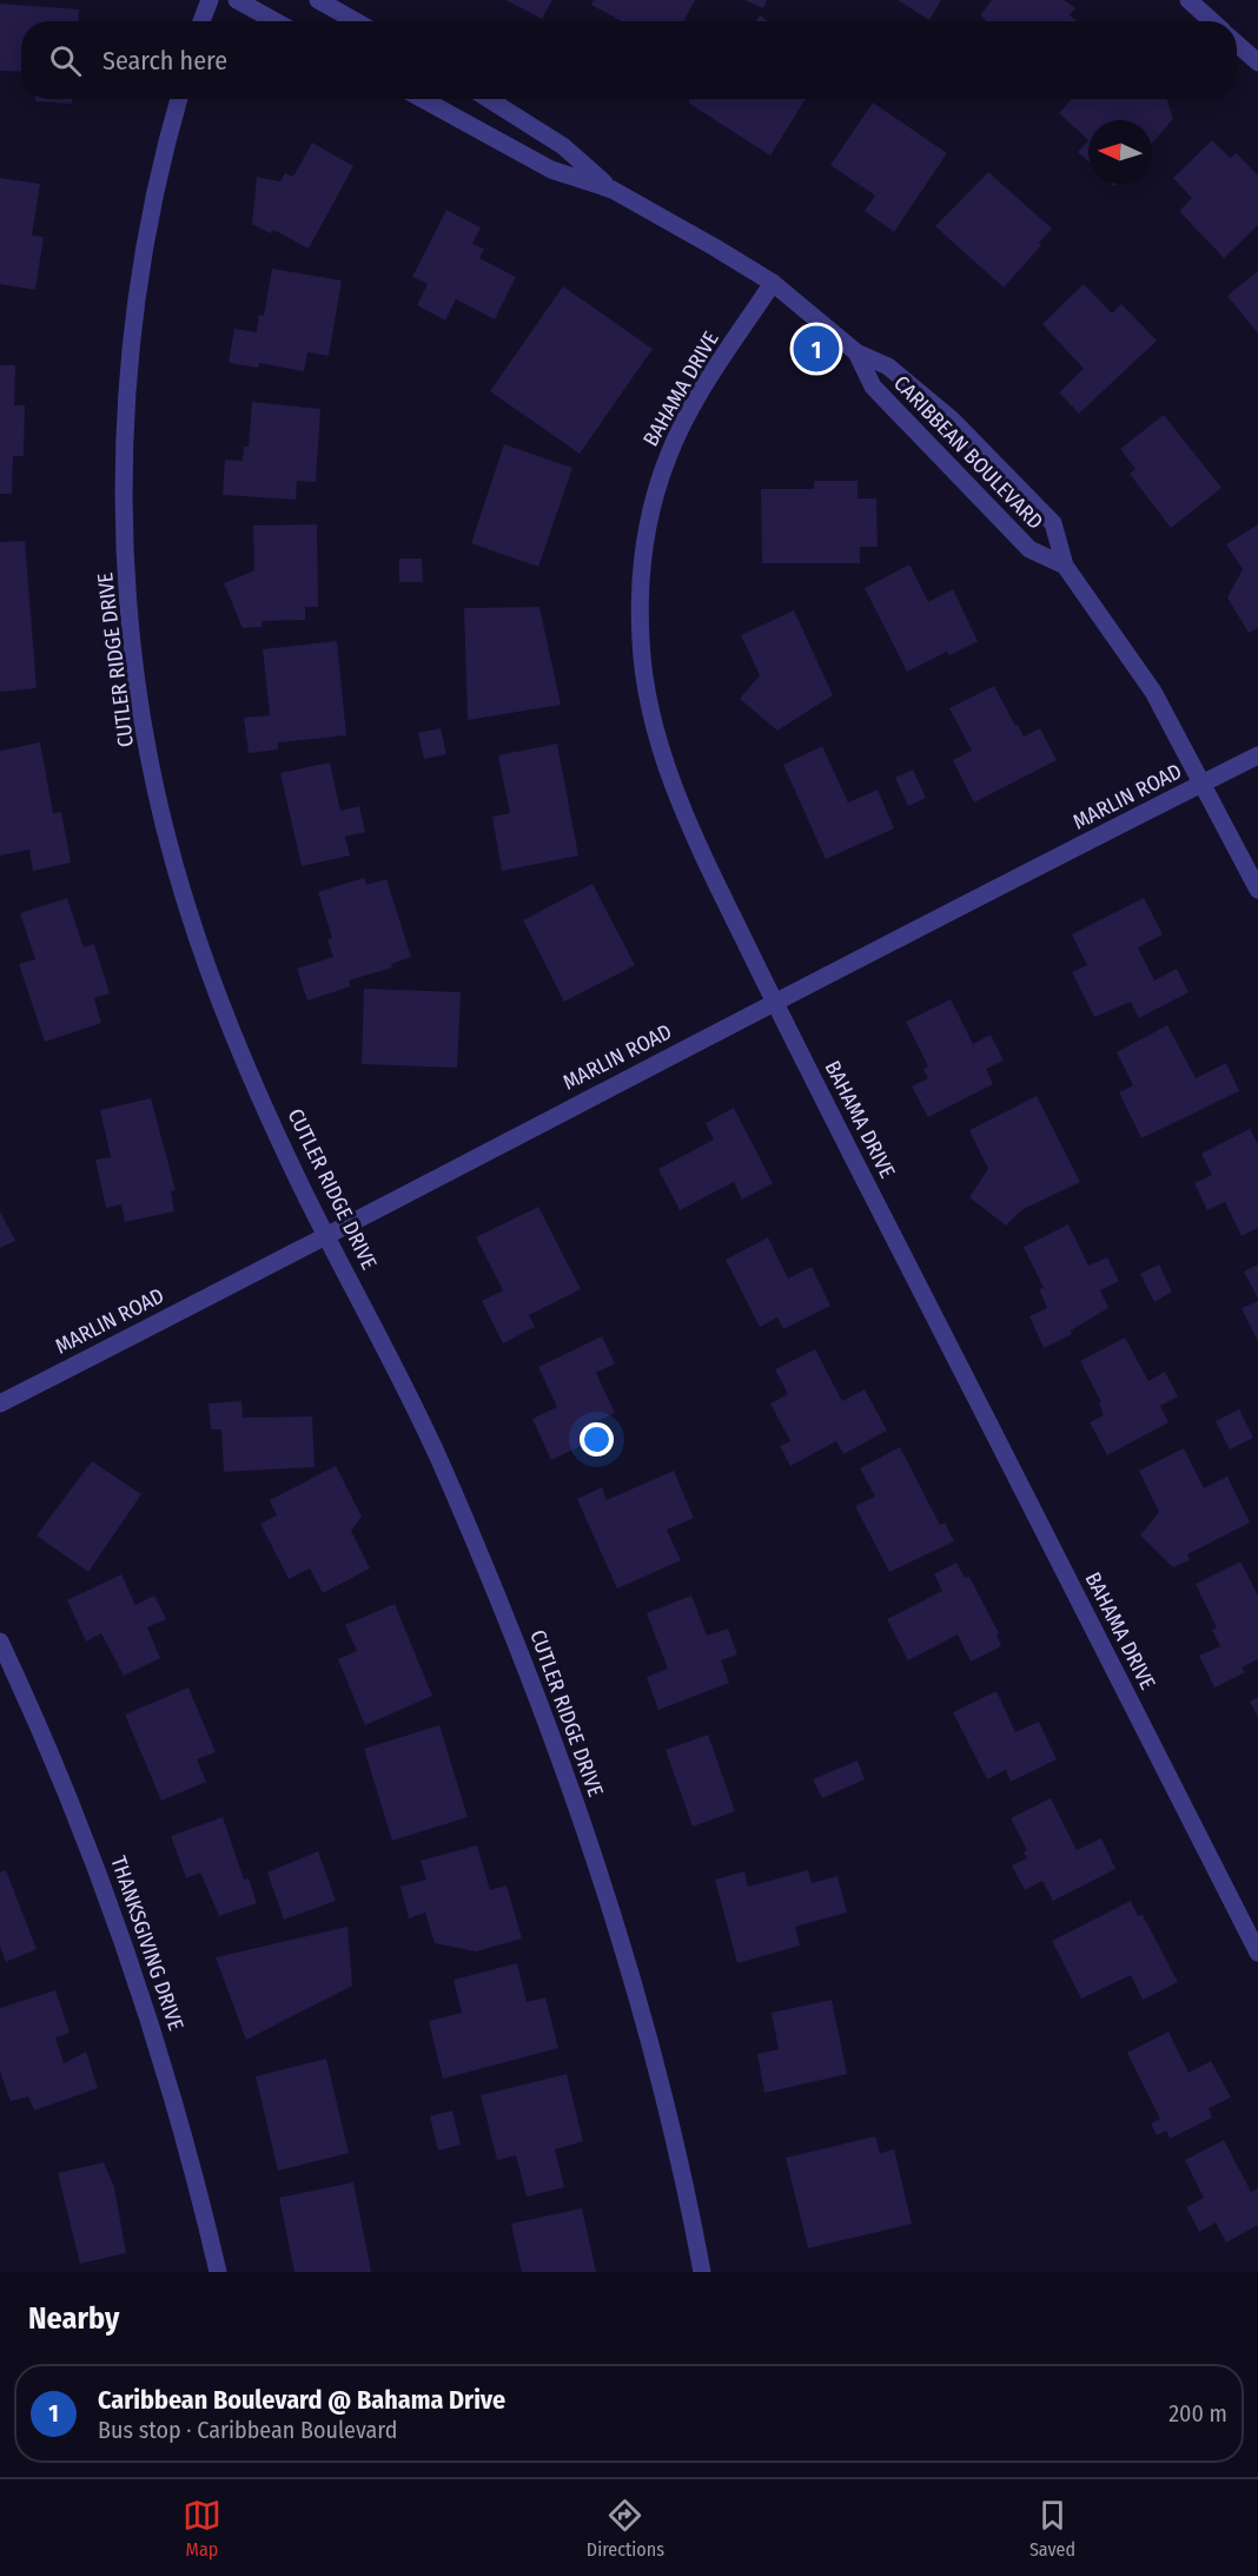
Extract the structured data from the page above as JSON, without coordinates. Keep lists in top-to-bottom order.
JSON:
{
  "streets": {
    "street": [
      "BAHAMA DRIVE",
      "CARIBBEAN BOULEVARD",
      "CUTLER RIDGE DRIVE",
      "MARLIN ROAD",
      "THANKSGIVING DRIVE"
    ]
  },
  "crossings": [
    ["BAHAMA DRIVE", "CARIBBEAN BOULEVARD"],
    ["BAHAMA DRIVE", "MARLIN ROAD"],
    ["CARIBBEAN BOULEVARD", "MARLIN ROAD"],
    ["CUTLER RIDGE DRIVE", "MARLIN ROAD"]
  ],
  "north": "left",
  "page": {
    "search": "Search here",
    "pins": "1",
    "heading": "Nearby",
    "list": [
      {
        "mark": "1",
        "name": "Caribbean Boulevard @ Bahama Drive",
        "note": "Bus stop · Caribbean Boulevard",
        "value": "200 m"
      }
    ],
    "nav": ["Map", "Directions", "Saved"]
  }
}
